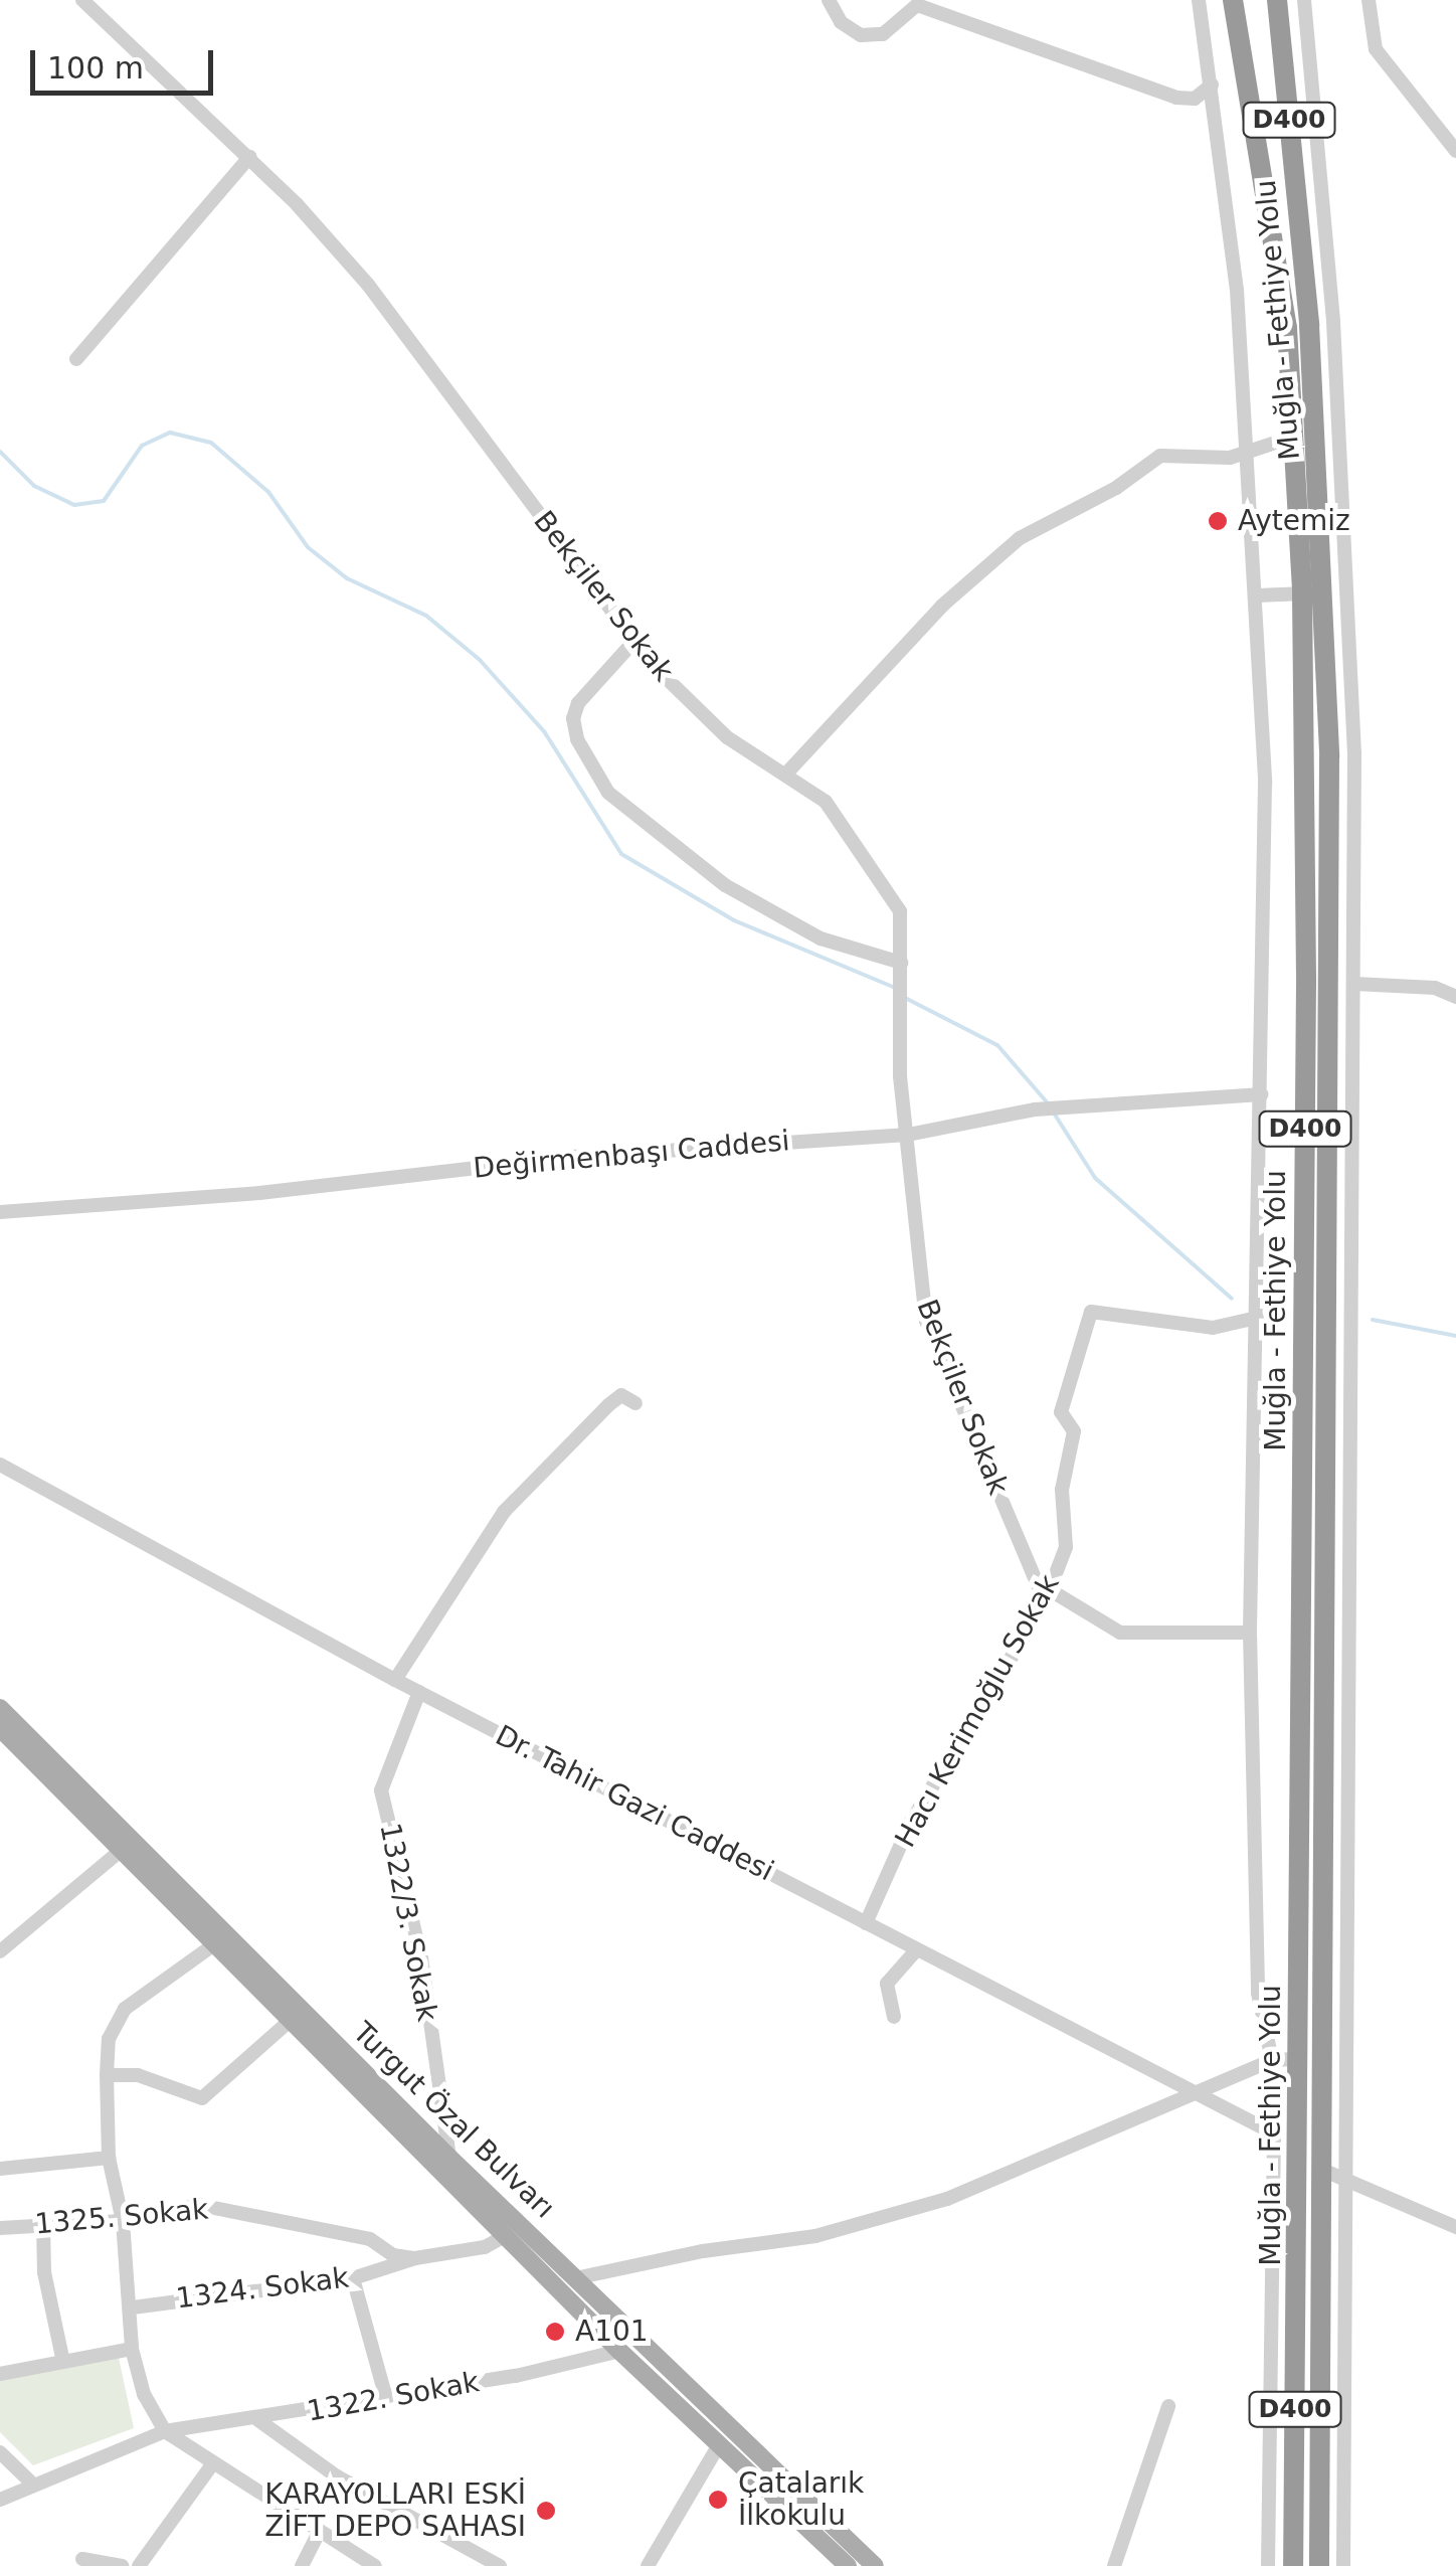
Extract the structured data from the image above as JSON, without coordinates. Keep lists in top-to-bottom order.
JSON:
{
  "streets": {
    "highway": ["D400", "Muğla - Fethiye Yolu"],
    "main road": ["Turgut Özal Bulvarı"],
    "street": [
      "Bekçiler Sokak",
      "Değirmenbaşı Caddesi",
      "Hacı Kerimoğlu Sokak",
      "Dr. Tahir Gazi Caddesi",
      "1322/3. Sokak",
      "1325. Sokak",
      "1324. Sokak",
      "1322. Sokak"
    ]
  },
  "crossings": [
    ["Bekçiler Sokak", "Değirmenbaşı Caddesi"],
    ["Bekçiler Sokak", "Hacı Kerimoğlu Sokak"],
    ["Hacı Kerimoğlu Sokak", "Dr. Tahir Gazi Caddesi"],
    ["Dr. Tahir Gazi Caddesi", "1322/3. Sokak"],
    ["1322/3. Sokak", "Turgut Özal Bulvarı"],
    ["1325. Sokak", "1324. Sokak"]
  ],
  "places": [
    "Aytemiz",
    "A101",
    "Çatalarık İlkokulu",
    "KARAYOLLARI ESKİ ZİFT DEPO SAHASI"
  ],
  "scale_bar": "100 m"
}
